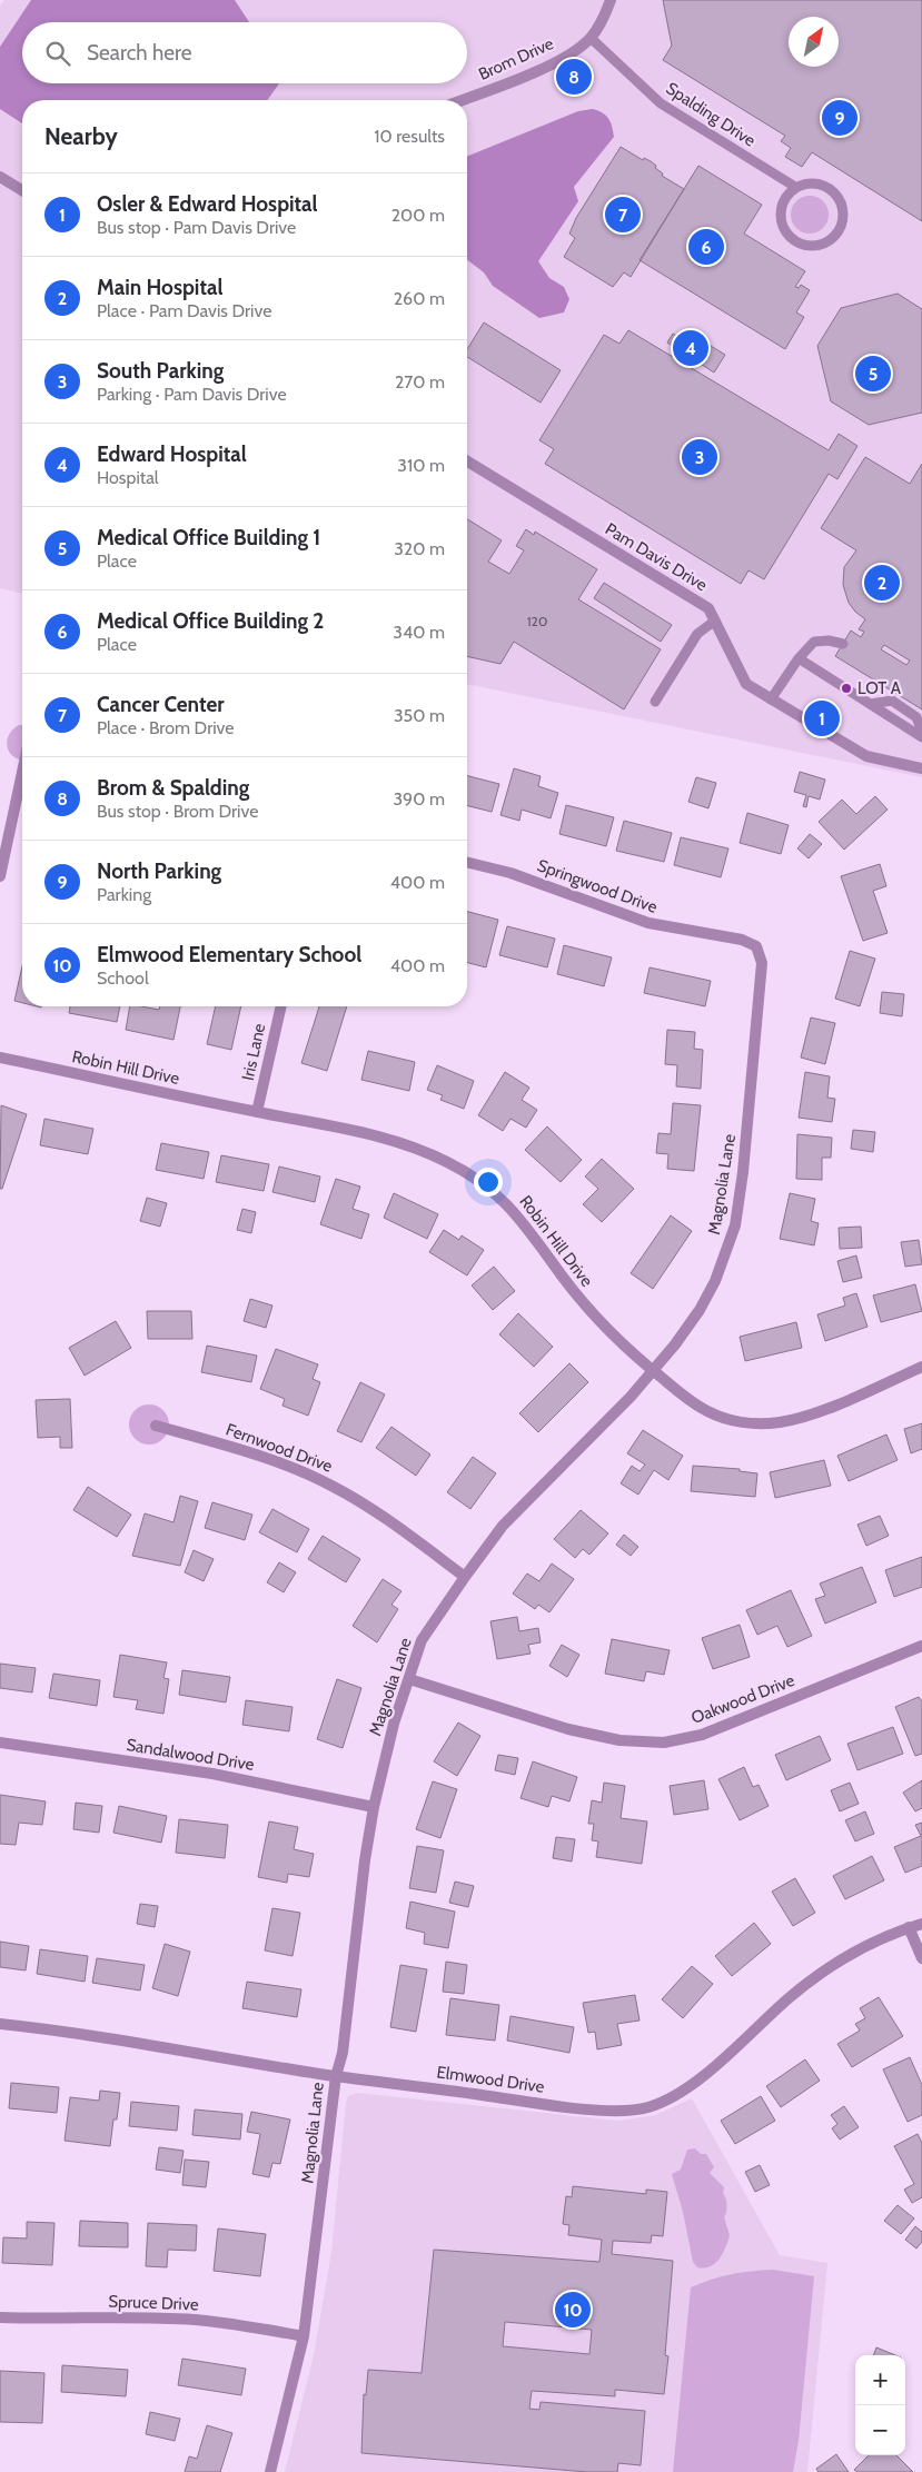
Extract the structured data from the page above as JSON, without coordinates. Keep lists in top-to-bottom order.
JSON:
{
  "streets": {
    "street": [
      "Brom Drive",
      "Pam Davis Drive",
      "Springwood Drive",
      "Iris Lane",
      "Robin Hill Drive",
      "Magnolia Lane",
      "Fernwood Drive",
      "Oakwood Drive",
      "Sandalwood Drive",
      "Elmwood Drive",
      "Spruce Drive"
    ],
    "lane": ["Spalding Drive"]
  },
  "crossings": [
    ["Brom Drive", "Spalding Drive"],
    ["Springwood Drive", "Magnolia Lane"],
    ["Iris Lane", "Robin Hill Drive"],
    ["Robin Hill Drive", "Magnolia Lane"],
    ["Magnolia Lane", "Fernwood Drive"],
    ["Magnolia Lane", "Oakwood Drive"],
    ["Magnolia Lane", "Sandalwood Drive"],
    ["Magnolia Lane", "Elmwood Drive"],
    ["Magnolia Lane", "Spruce Drive"]
  ],
  "places": ["LOT A"],
  "house_numbers": ["120"],
  "north": "top right",
  "page": {
    "search": "Search here",
    "pins": [
      "8",
      "9",
      "7",
      "6",
      "4",
      "5",
      "3",
      "2",
      "1",
      "10"
    ],
    "heading": ["Nearby", "10 results"],
    "list": [
      {
        "mark": "1",
        "name": "Osler & Edward Hospital",
        "note": "Bus stop · Pam Davis Drive",
        "value": "200 m"
      },
      {
        "mark": "2",
        "name": "Main Hospital",
        "note": "Place · Pam Davis Drive",
        "value": "260 m"
      },
      {
        "mark": "3",
        "name": "South Parking",
        "note": "Parking · Pam Davis Drive",
        "value": "270 m"
      },
      {
        "mark": "4",
        "name": "Edward Hospital",
        "note": "Hospital",
        "value": "310 m"
      },
      {
        "mark": "5",
        "name": "Medical Office Building 1",
        "note": "Place",
        "value": "320 m"
      },
      {
        "mark": "6",
        "name": "Medical Office Building 2",
        "note": "Place",
        "value": "340 m"
      },
      {
        "mark": "7",
        "name": "Cancer Center",
        "note": "Place · Brom Drive",
        "value": "350 m"
      },
      {
        "mark": "8",
        "name": "Brom & Spalding",
        "note": "Bus stop · Brom Drive",
        "value": "390 m"
      },
      {
        "mark": "9",
        "name": "North Parking",
        "note": "Parking",
        "value": "400 m"
      },
      {
        "mark": "10",
        "name": "Elmwood Elementary School",
        "note": "School",
        "value": "400 m"
      }
    ],
    "map_buttons": ["+", "−"]
  }
}
